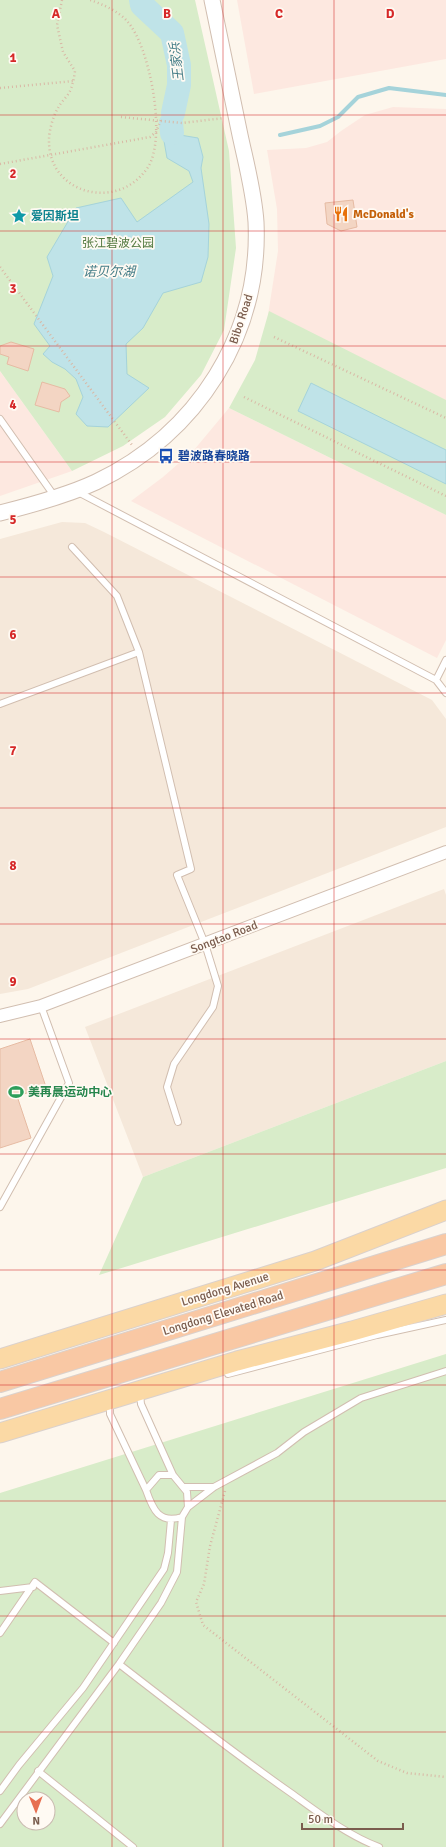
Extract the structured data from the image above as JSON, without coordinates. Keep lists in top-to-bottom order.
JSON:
{
  "streets": {
    "highway": ["Longdong Elevated Road"],
    "main road": ["Longdong Avenue"],
    "street": ["Bibo Road", "Songtao Road"]
  },
  "water": ["王家浜", "诺贝尔湖"],
  "parks": ["张江碧波公园"],
  "places": {
    "restaurant": ["McDonald's"],
    "place": ["爱因斯坦"],
    "bus stop": ["碧波路春晓路"],
    "sports": ["美再晨运动中心"]
  },
  "scale_bar": "50 m",
  "north": "bottom",
  "grid": {
    "columns": [
      "A",
      "B",
      "C",
      "D"
    ],
    "rows": [
      "1",
      "2",
      "3",
      "4",
      "5",
      "6",
      "7",
      "8",
      "9"
    ]
  }
}
